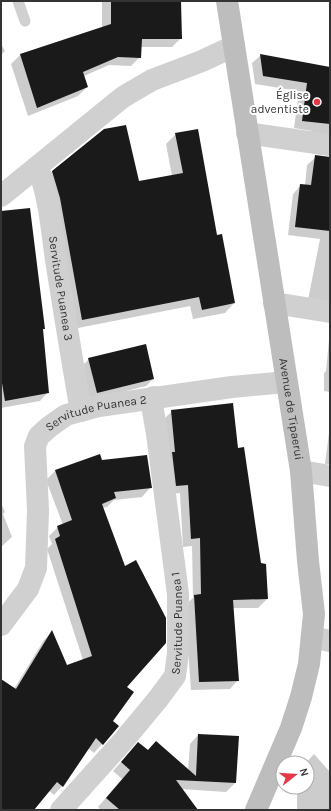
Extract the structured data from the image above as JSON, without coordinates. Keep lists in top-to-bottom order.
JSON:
{
  "streets": {
    "main road": ["Avenue de Tipaerui"],
    "street": ["Servitude Puanea 3", "Servitude Puanea 2", "Servitude Puanea 1"]
  },
  "crossings": [
    ["Servitude Puanea 3", "Servitude Puanea 2"],
    ["Avenue de Tipaerui", "Servitude Puanea 2"],
    ["Servitude Puanea 2", "Servitude Puanea 1"]
  ],
  "places": ["Église adventiste"],
  "north": "right"
}
